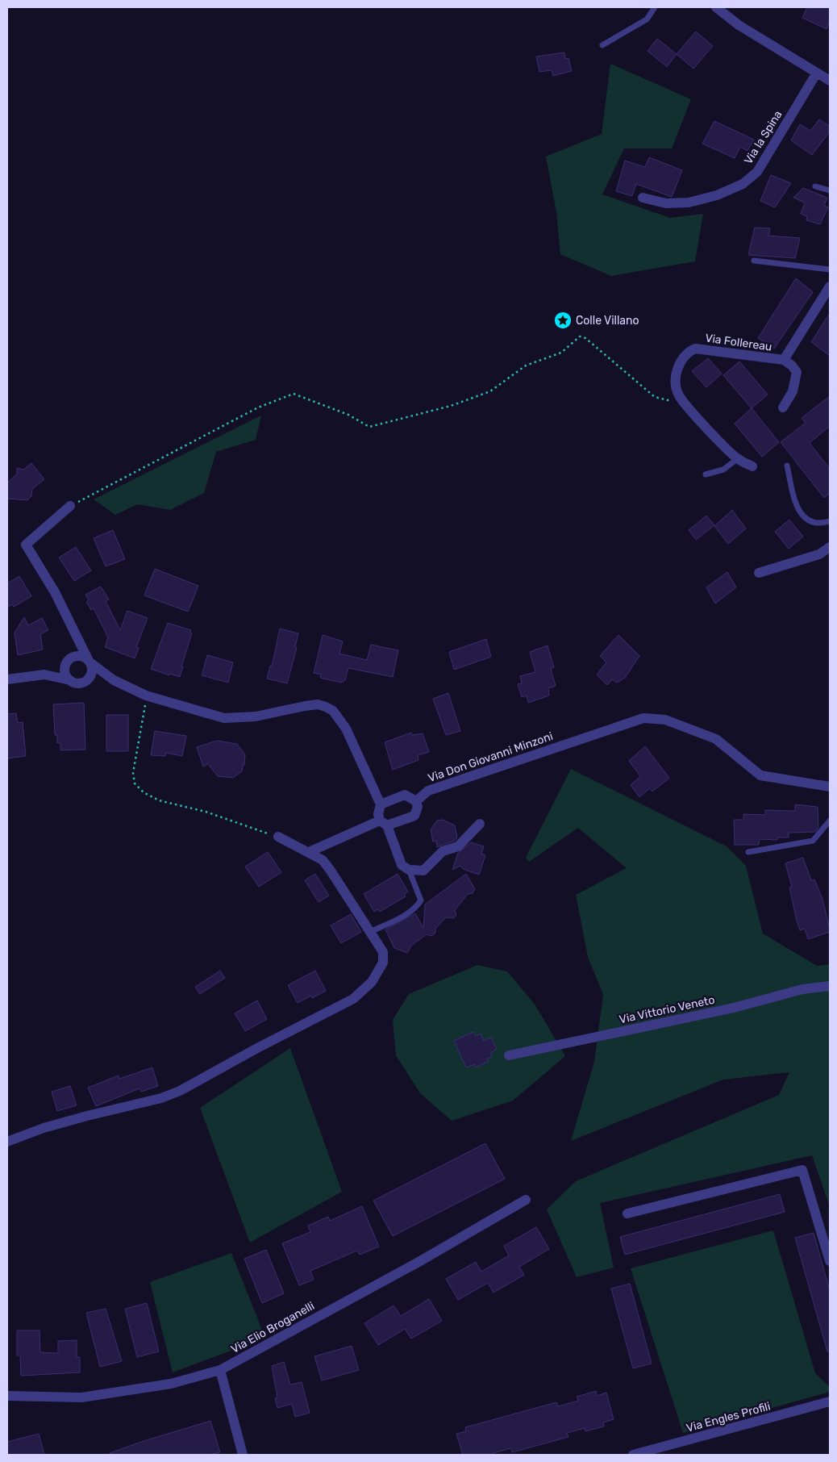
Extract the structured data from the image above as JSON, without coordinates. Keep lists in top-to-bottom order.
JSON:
{
  "streets": {
    "street": [
      "Via la Spina",
      "Via Follereau",
      "Via Don Giovanni Minzoni",
      "Via Vittorio Veneto",
      "Via Elio Broganelli",
      "Via Engles Profili"
    ]
  },
  "places": {
    "place": ["Colle Villano"]
  }
}
